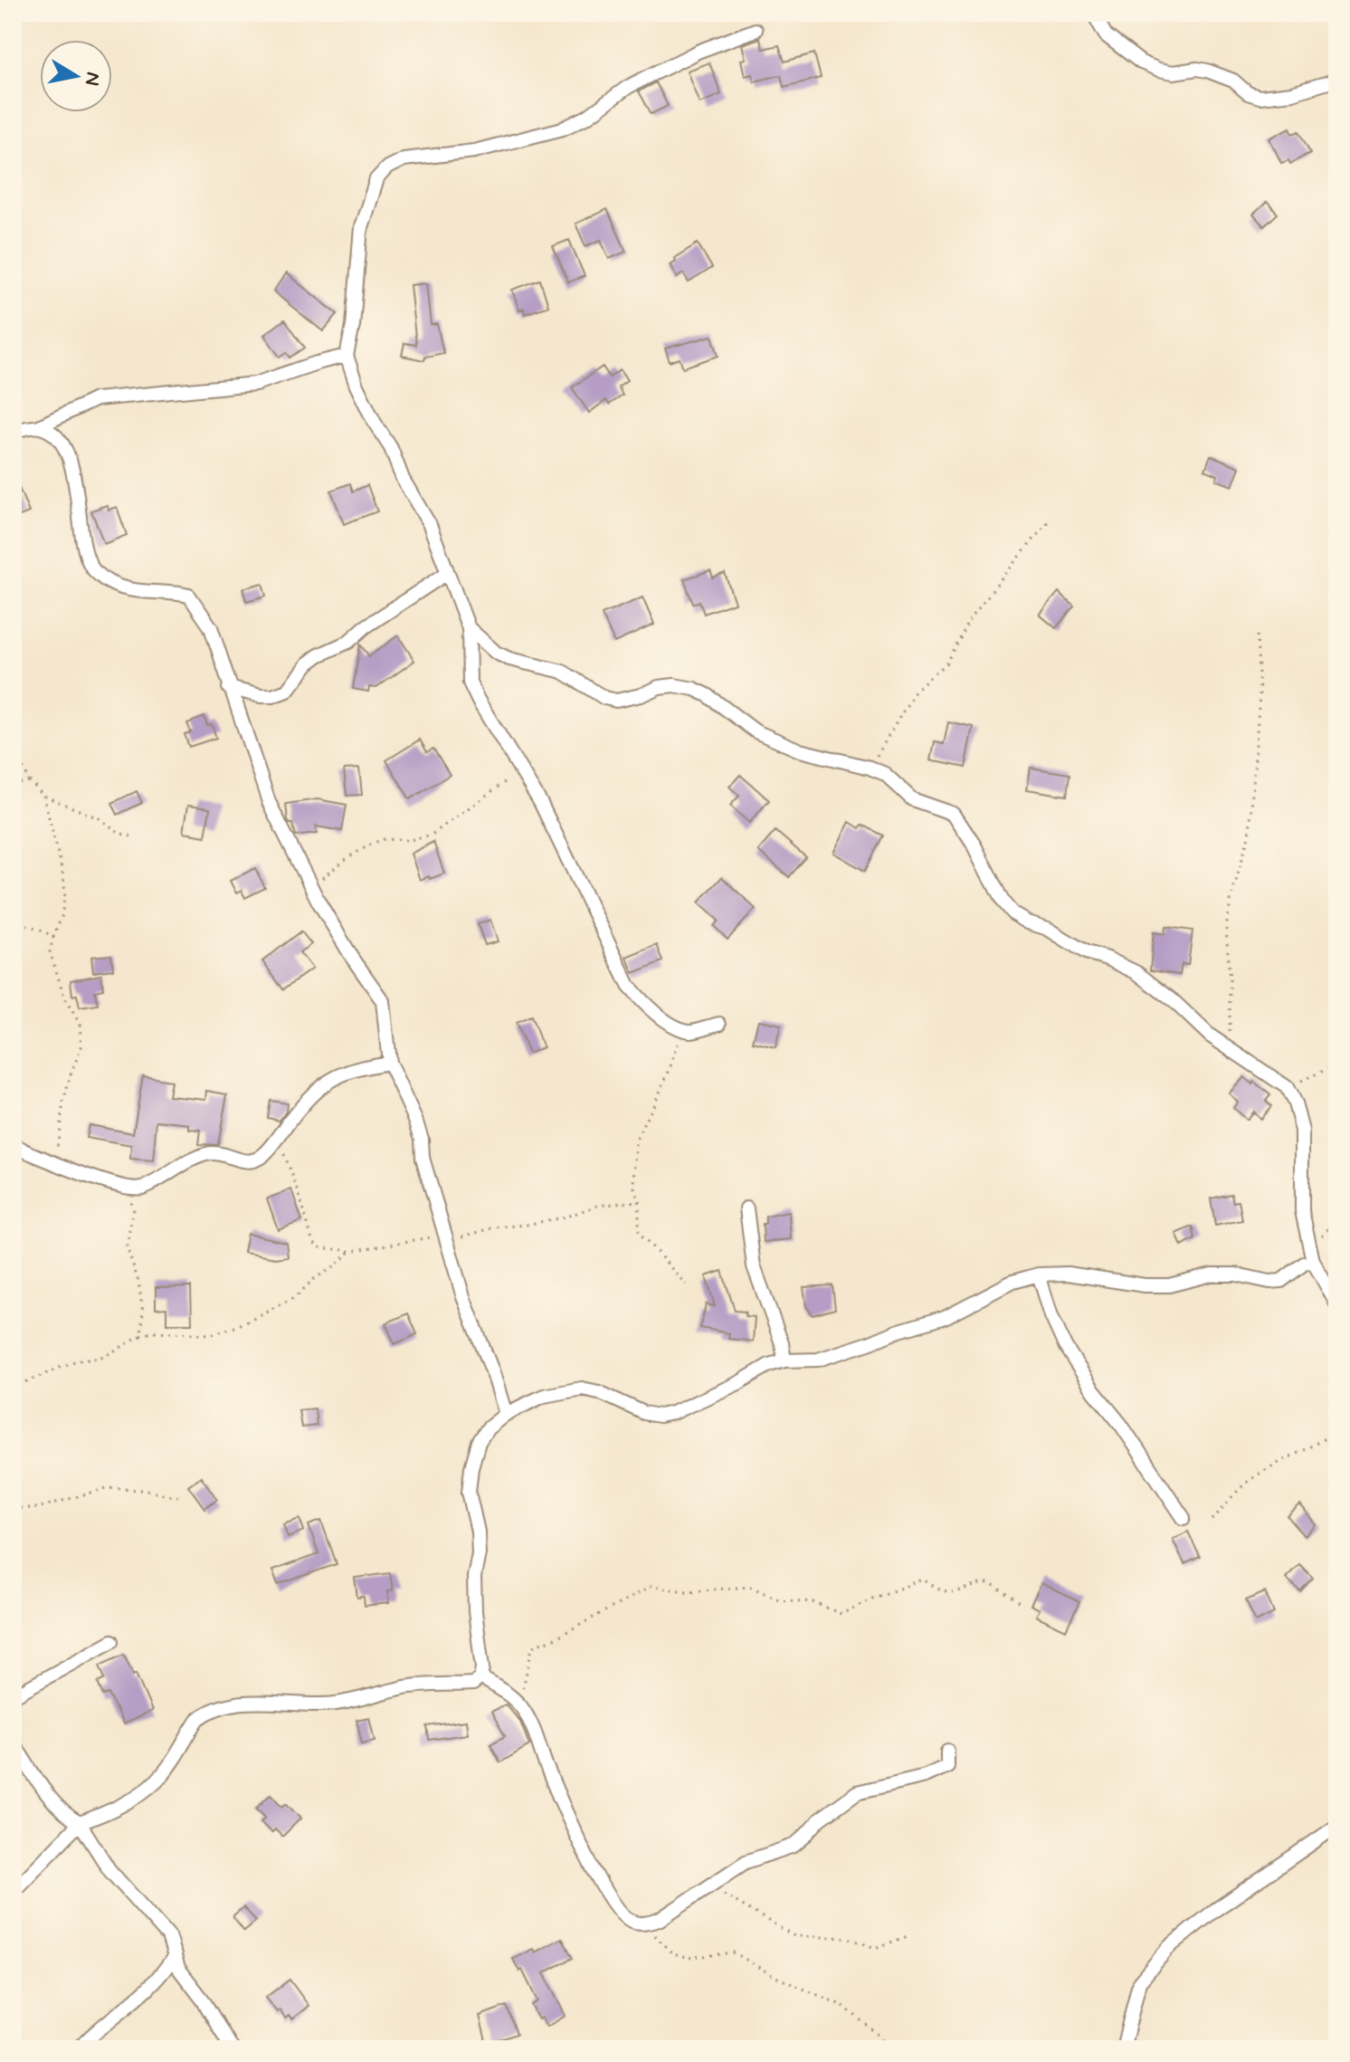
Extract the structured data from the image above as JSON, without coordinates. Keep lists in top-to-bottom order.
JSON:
{
  "north": "right"
}
